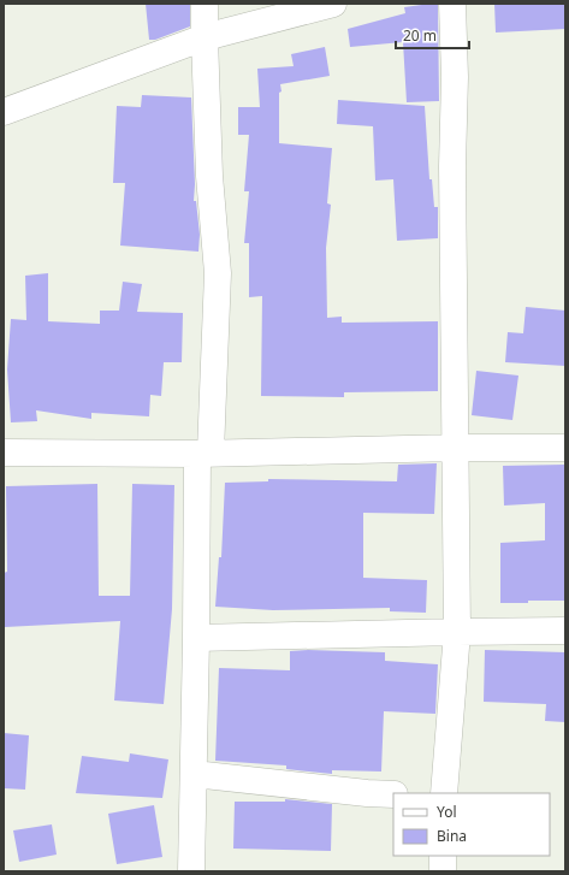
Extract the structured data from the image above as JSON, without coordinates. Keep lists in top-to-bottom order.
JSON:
{
  "legend": ["Yol", "Bina"],
  "scale_bar": "20 m"
}
